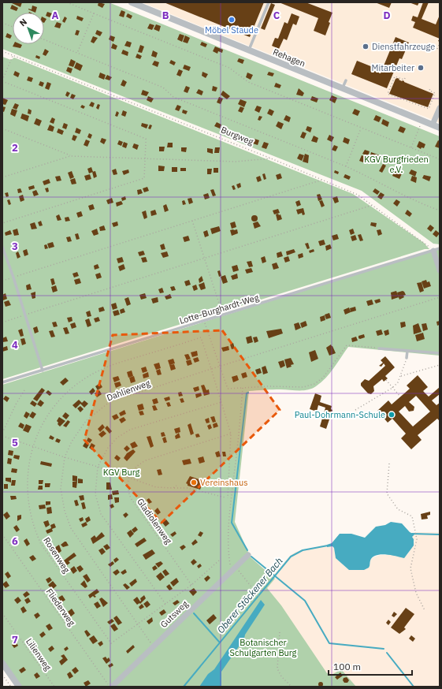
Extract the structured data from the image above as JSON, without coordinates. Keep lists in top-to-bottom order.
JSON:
{
  "streets": {
    "street": ["Rehagen", "Gutsweg"],
    "lane": ["Lotte-Burghardt-Weg"],
    "path": [
      "Burgweg",
      "Dahlienweg",
      "Gladiolenweg",
      "Rosenweg",
      "Fliederweg",
      "Lilienweg"
    ]
  },
  "crossings": [
    ["Burgweg", "Lotte-Burghardt-Weg"],
    ["Dahlienweg", "Rosenweg"],
    ["Dahlienweg", "Gutsweg"],
    ["Gladiolenweg", "Rosenweg"]
  ],
  "water": ["Oberer Stöckener Bach"],
  "parks": ["KGV Burgfrieden e.V.", "KGV Burg", "Botanischer Schulgarten Burg"],
  "places": [
    "Möbel Staude",
    "Dienstfahrzeuge",
    "Mitarbeiter",
    "Paul-Dohrmann-Schule",
    "Vereinshaus"
  ],
  "scale_bar": "100 m",
  "north": "top left",
  "grid": {
    "columns": [
      "A",
      "B",
      "C",
      "D"
    ],
    "rows": [
      "2",
      "3",
      "4",
      "5",
      "6",
      "7"
    ]
  }
}
